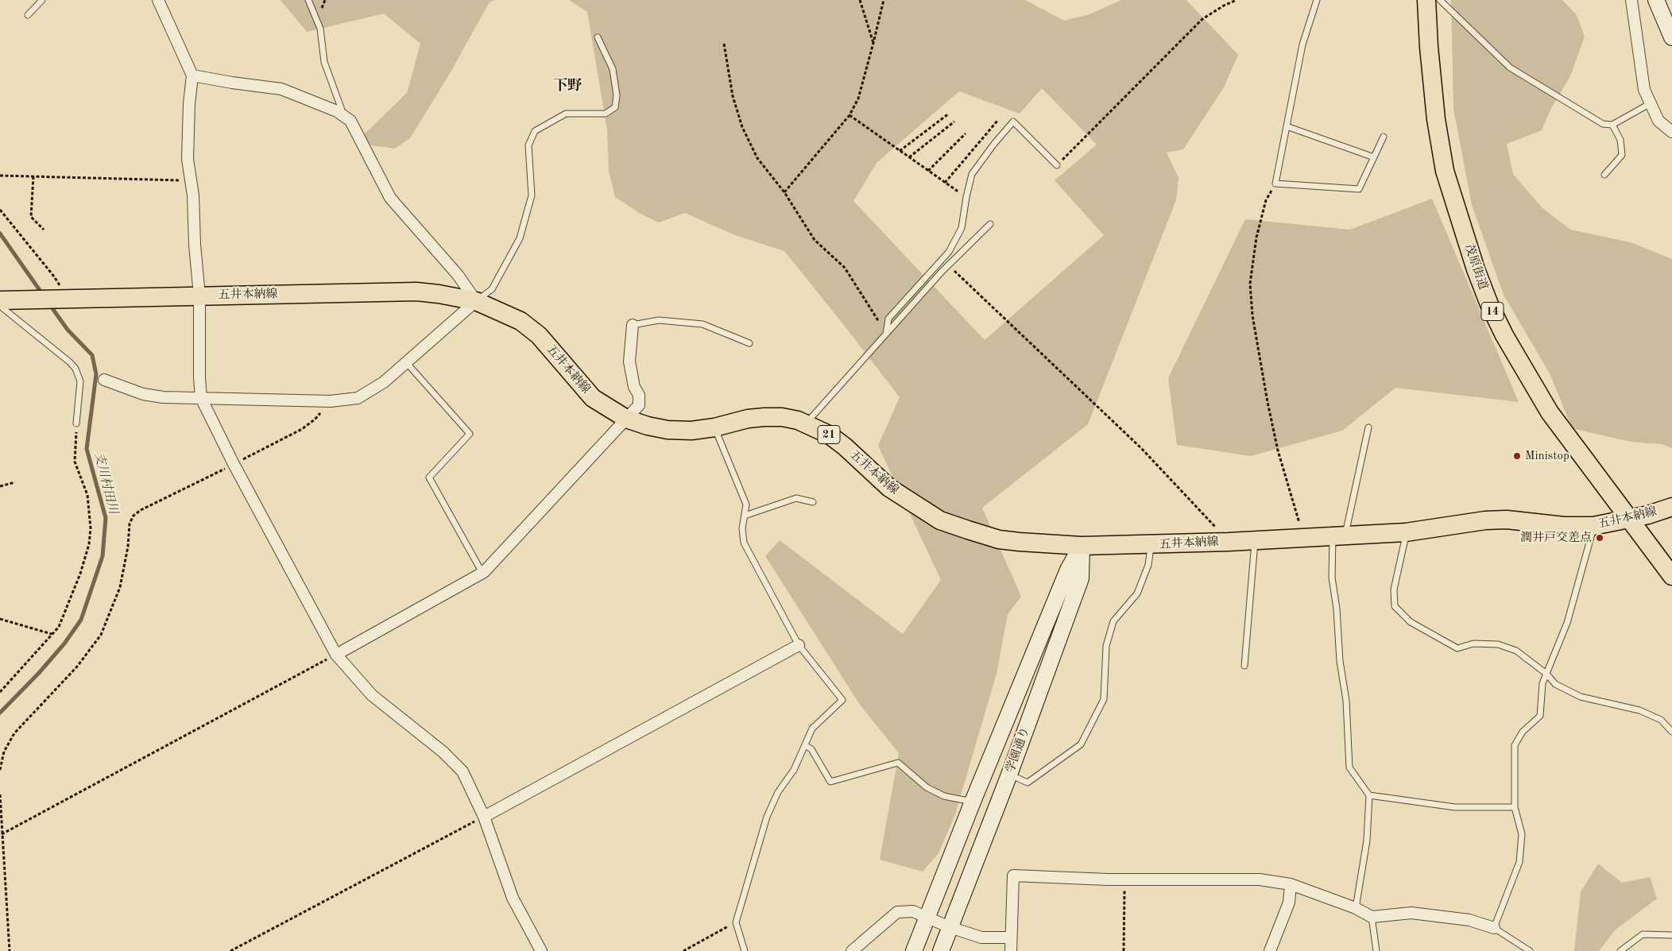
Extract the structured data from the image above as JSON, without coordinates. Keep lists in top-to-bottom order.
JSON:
{
  "streets": {
    "main road": [
      "茂原街道",
      "五井本納線",
      "14",
      "21"
    ],
    "street": ["学園通り"]
  },
  "crossings": [
    ["茂原街道", "五井本納線"],
    ["五井本納線", "学園通り"]
  ],
  "districts": ["下野"],
  "water": ["支川村田川"],
  "places": ["Ministop", "潤井戸交差点"]
}
